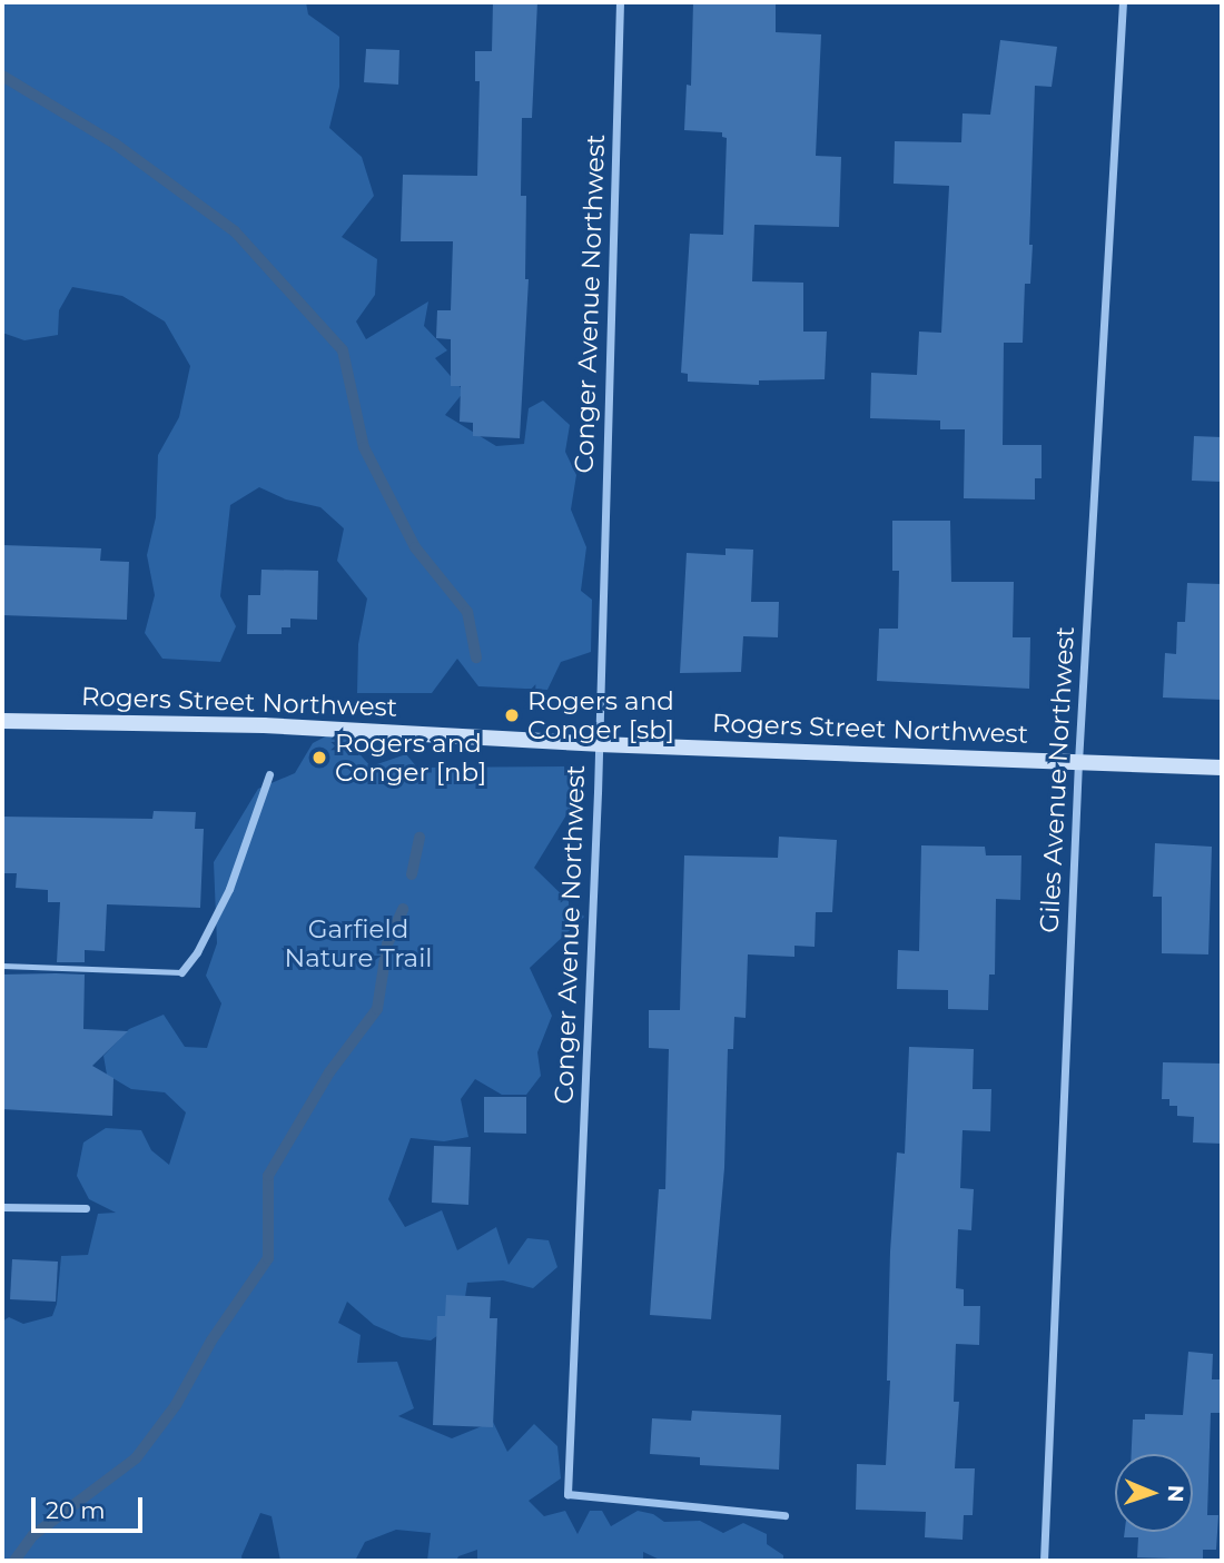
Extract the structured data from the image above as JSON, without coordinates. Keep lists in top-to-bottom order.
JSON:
{
  "streets": {
    "street": ["Conger Avenue Northwest", "Rogers Street Northwest", "Giles Avenue Northwest"]
  },
  "crossings": [
    ["Conger Avenue Northwest", "Rogers Street Northwest"],
    ["Rogers Street Northwest", "Giles Avenue Northwest"]
  ],
  "parks": ["Garfield Nature Trail"],
  "places": ["Rogers and Conger [sb]", "Rogers and Conger [nb]"],
  "scale_bar": "20 m",
  "north": "right"
}
